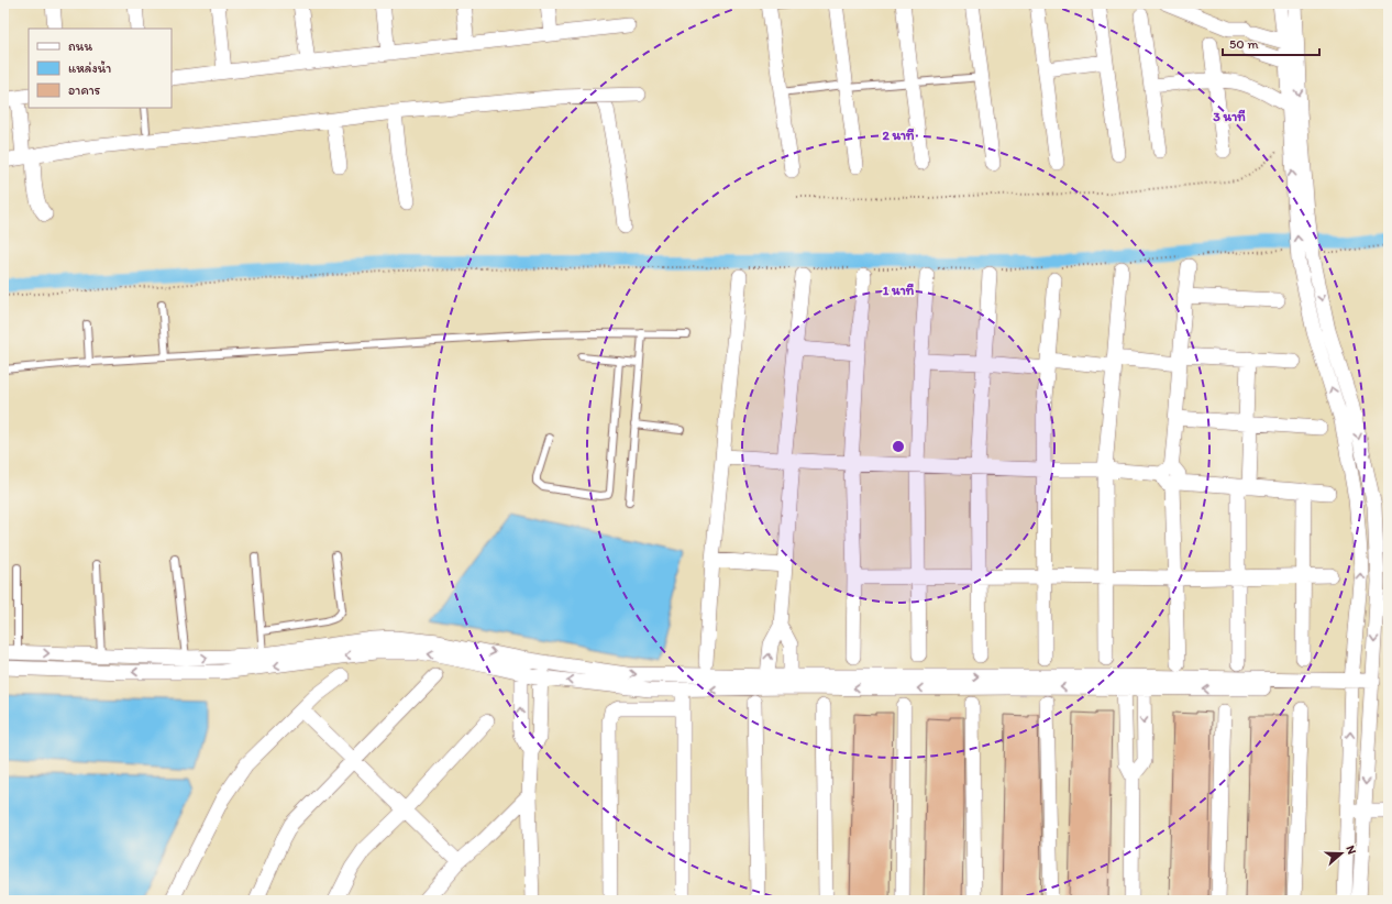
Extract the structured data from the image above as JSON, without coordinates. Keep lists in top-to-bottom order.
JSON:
{
  "legend": ["ถนน", "แหล่งน้ำ", "อาคาร"],
  "scale_bar": "50 m",
  "north": "right",
  "rings": ["3 นาที", "2 นาที", "1 นาที"]
}
